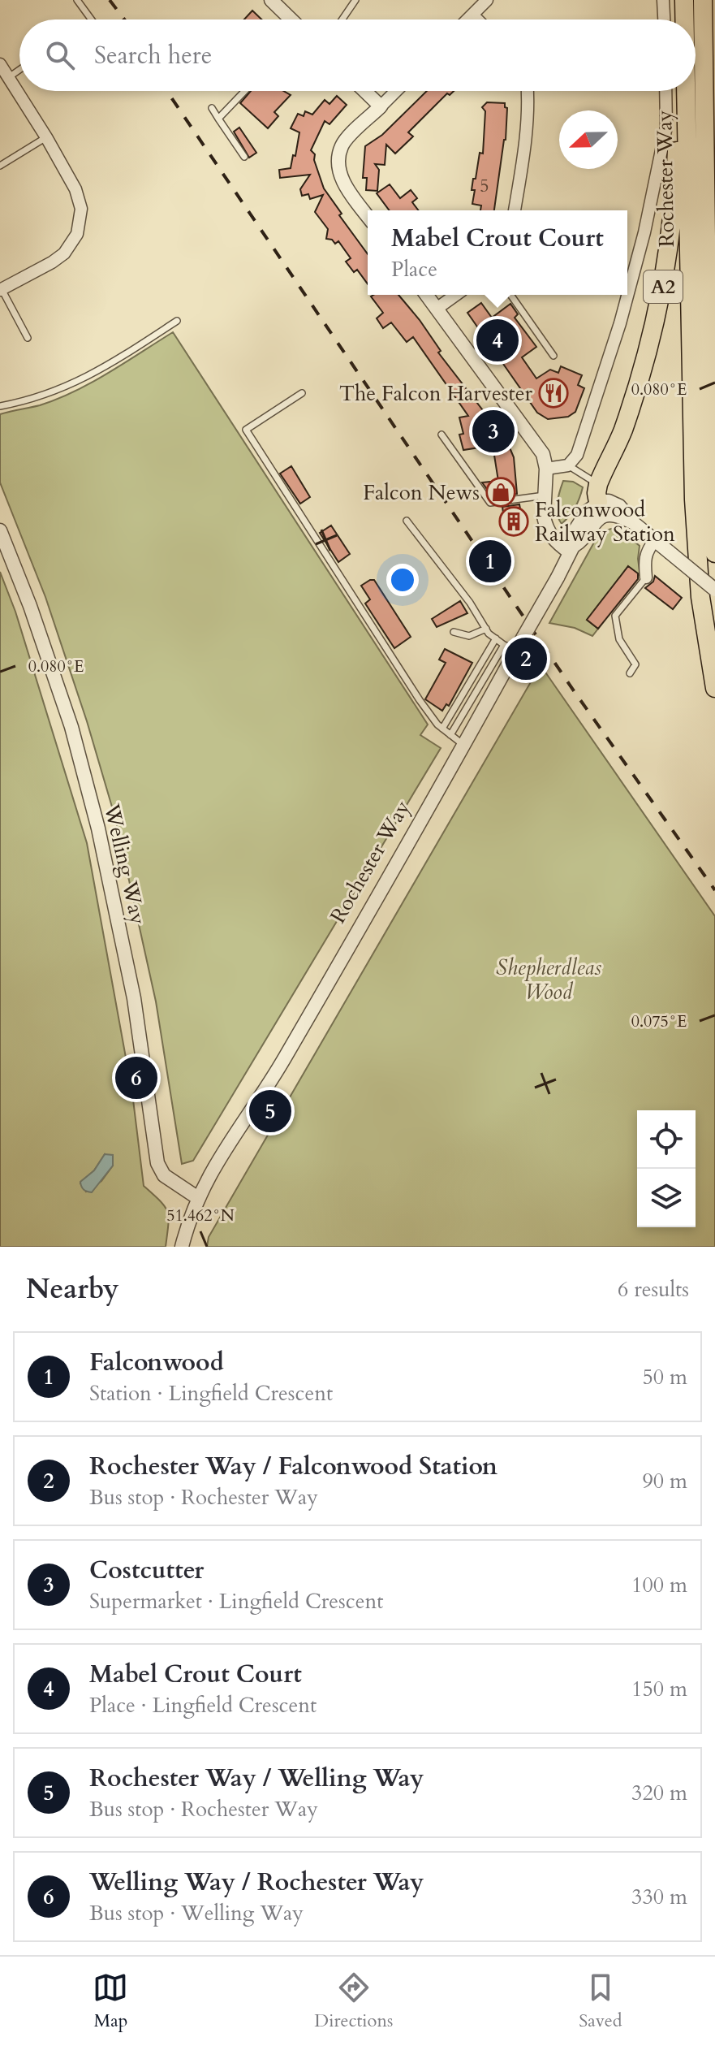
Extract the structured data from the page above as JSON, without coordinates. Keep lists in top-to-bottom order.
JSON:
{
  "streets": {
    "highway": ["Rochester Way", "A2"],
    "street": ["Welling Way"]
  },
  "crossings": [
    ["Rochester Way", "A2"],
    ["Rochester Way", "Welling Way"]
  ],
  "parks": ["Shepherdleas Wood"],
  "places": {
    "restaurant": ["The Falcon Harvester"],
    "shop": ["Falcon News"],
    "building": ["Falconwood Railway Station"]
  },
  "house_numbers": ["5"],
  "north": "left",
  "page": {
    "search": "Search here",
    "popup": ["Mabel Crout Court", "Place"],
    "pins": [
      "4",
      "3",
      "1",
      "2",
      "6",
      "5"
    ],
    "heading": ["Nearby", "6 results"],
    "list": [
      {
        "mark": "1",
        "name": "Falconwood",
        "note": "Station · Lingfield Crescent",
        "value": "50 m"
      },
      {
        "mark": "2",
        "name": "Rochester Way / Falconwood Station",
        "note": "Bus stop · Rochester Way",
        "value": "90 m"
      },
      {
        "mark": "3",
        "name": "Costcutter",
        "note": "Supermarket · Lingfield Crescent",
        "value": "100 m"
      },
      {
        "mark": "4",
        "name": "Mabel Crout Court",
        "note": "Place · Lingfield Crescent",
        "value": "150 m"
      },
      {
        "mark": "5",
        "name": "Rochester Way / Welling Way",
        "note": "Bus stop · Rochester Way",
        "value": "320 m"
      },
      {
        "mark": "6",
        "name": "Welling Way / Rochester Way",
        "note": "Bus stop · Welling Way",
        "value": "330 m"
      }
    ],
    "nav": ["Map", "Directions", "Saved"]
  },
  "coordinates": ["0.080°E", "0.075°E", "51.462°N"]
}
